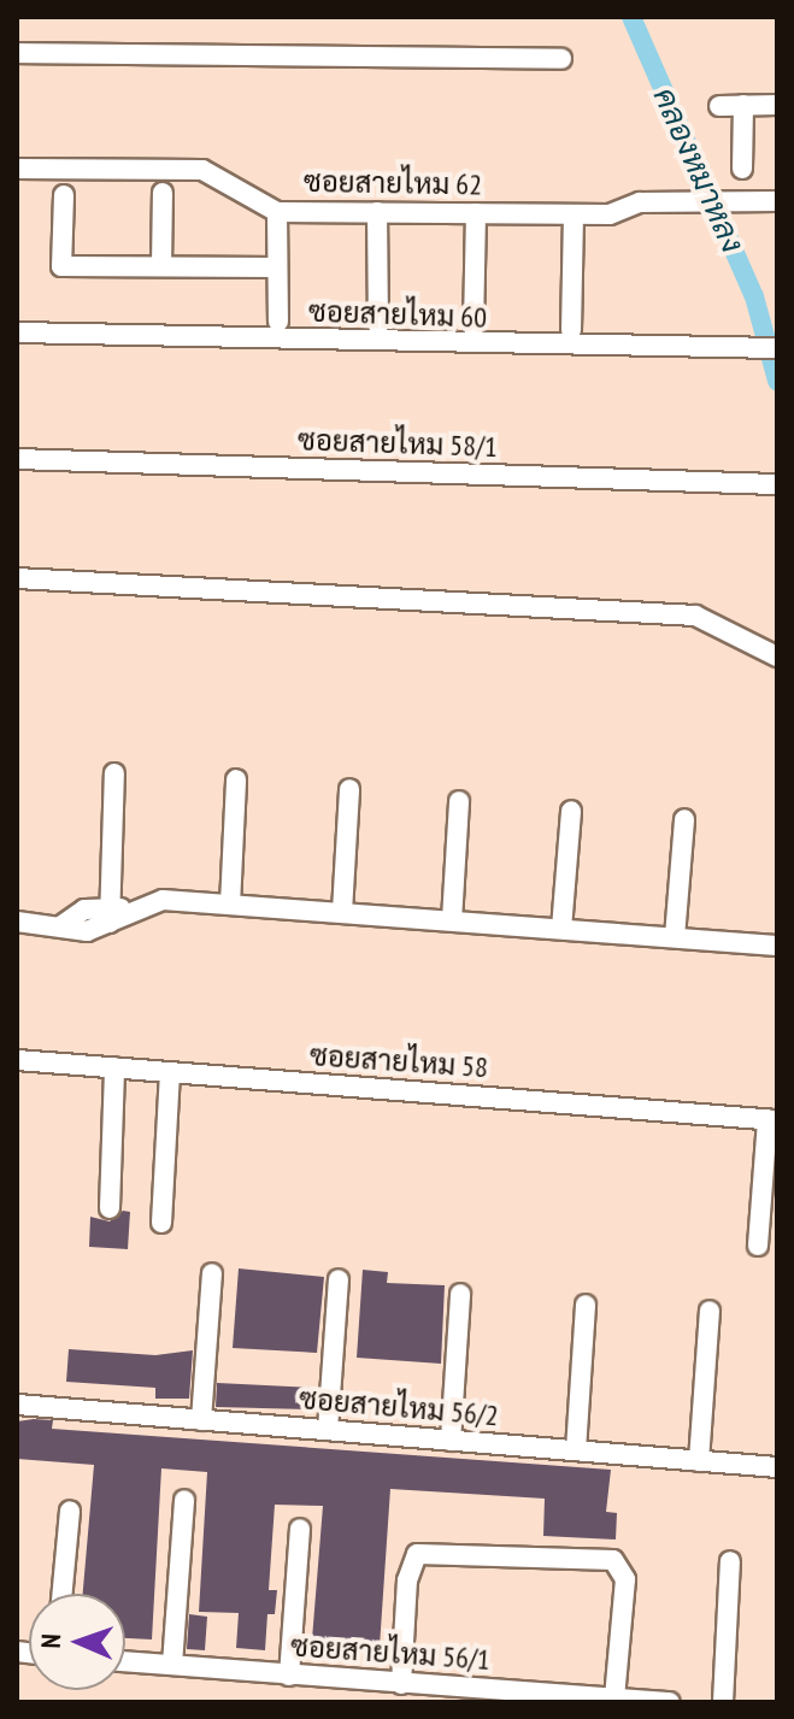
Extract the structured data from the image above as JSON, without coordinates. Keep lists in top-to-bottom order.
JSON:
{
  "streets": {
    "street": [
      "ซอยสายไหม 62",
      "ซอยสายไหม 60",
      "ซอยสายไหม 58/1",
      "ซอยสายไหม 58",
      "ซอยสายไหม 56/2",
      "ซอยสายไหม 56/1"
    ]
  },
  "water": ["คลองหมาหลง"],
  "north": "left"
}
